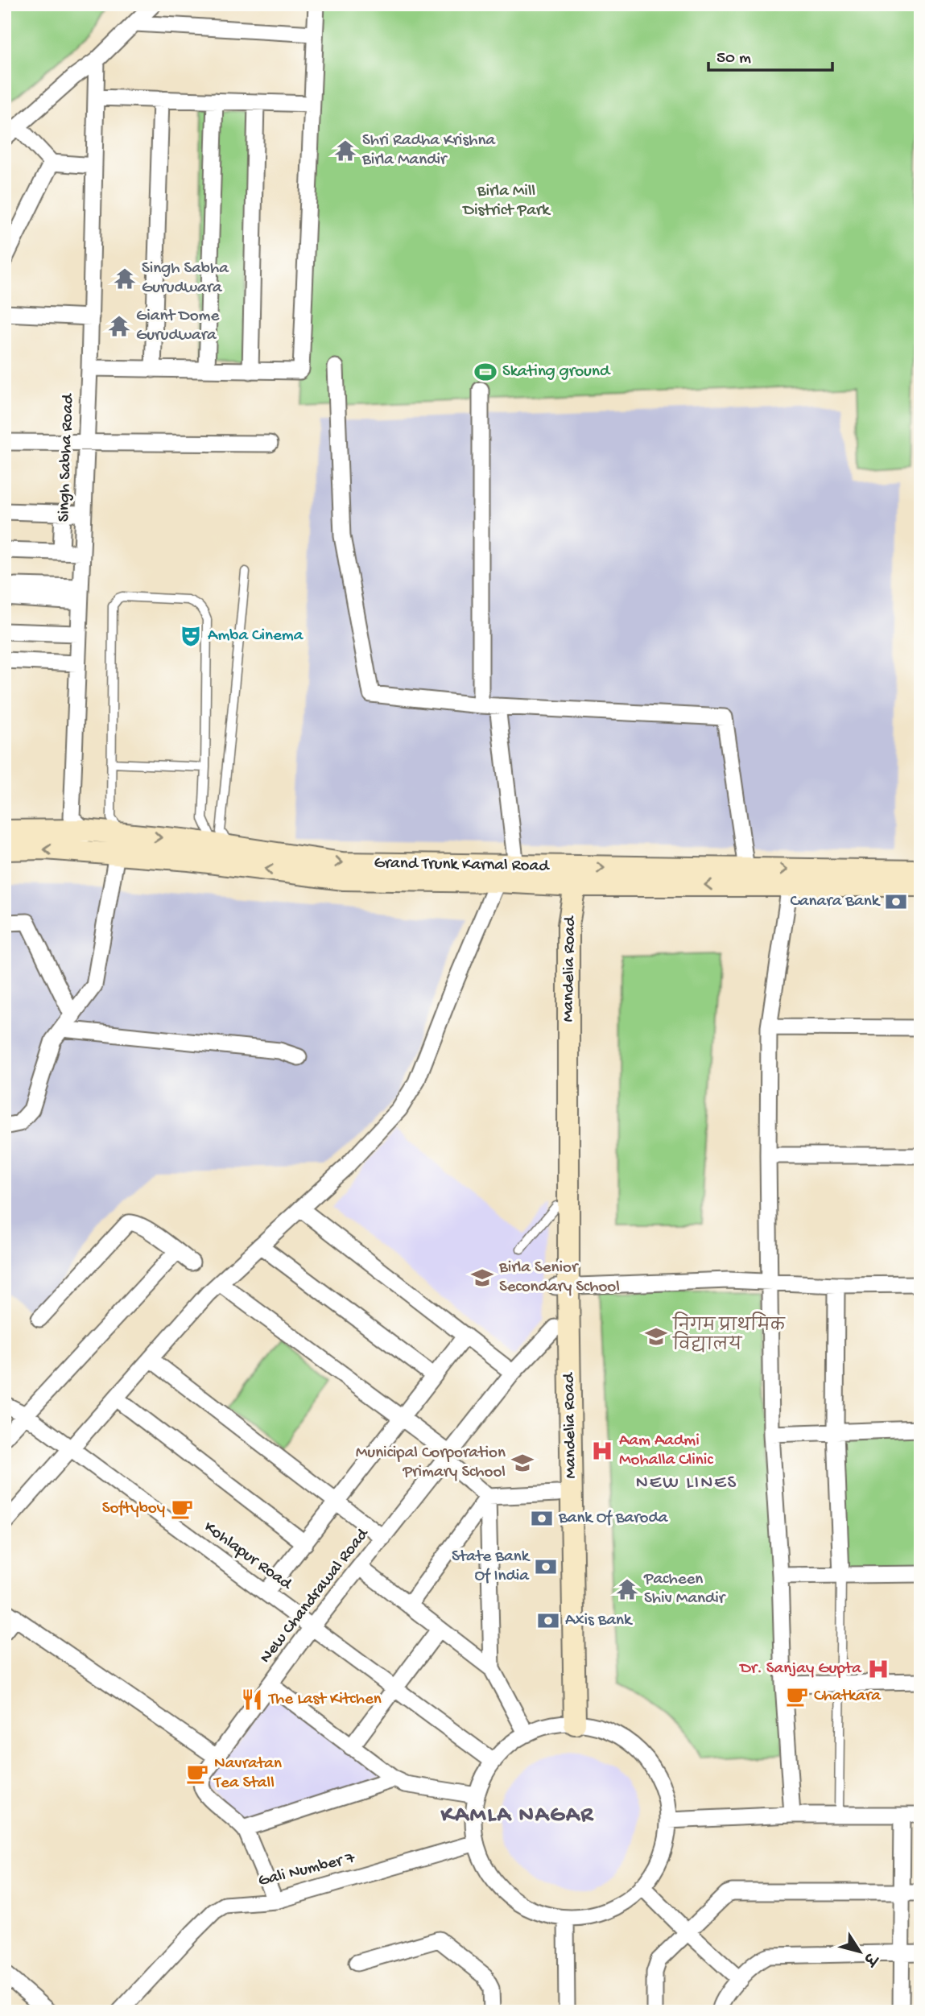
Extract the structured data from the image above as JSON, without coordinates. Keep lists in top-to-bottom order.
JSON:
{
  "streets": {
    "main road": ["Grand Trunk Karnal Road", "Mandelia Road"],
    "street": [
      "Singh Sabha Road",
      "Kohlapur Road",
      "New Chandrawal Road",
      "Gali Number 7"
    ]
  },
  "crossings": [
    ["Singh Sabha Road", "Grand Trunk Karnal Road"],
    ["Grand Trunk Karnal Road", "Mandelia Road"],
    ["Mandelia Road", "Kohlapur Road"],
    ["Mandelia Road", "New Chandrawal Road"],
    ["Mandelia Road", "Gali Number 7"],
    ["Kohlapur Road", "New Chandrawal Road"],
    ["Kohlapur Road", "Gali Number 7"],
    ["New Chandrawal Road", "Gali Number 7"]
  ],
  "districts": ["NEW LINES", "KAMLA NAGAR"],
  "parks": ["Birla Mill District Park"],
  "places": {
    "temple": [
      "Shri Radha Krishna Birla Mandir",
      "Singh Sabha Gurudwara",
      "Giant Dome Gurudwara",
      "Pacheen Shiv Mandir"
    ],
    "sports": ["Skating ground"],
    "theatre": ["Amba Cinema"],
    "bank": [
      "Canara Bank",
      "Bank Of Baroda",
      "State Bank Of India",
      "Axis Bank"
    ],
    "school or university": ["Birla Senior Secondary School", "निगम प्राथमिक विद्यालय", "Municipal Corporation Primary School"],
    "hospital": ["Aam Aadmi Mohalla Clinic", "Dr. Sanjay Gupta"],
    "cafe": ["Softyboy", "Chatkara", "Navratan Tea Stall"],
    "restaurant": ["The Last Kitchen"]
  },
  "scale_bar": "50 m",
  "north": "bottom right"
}
